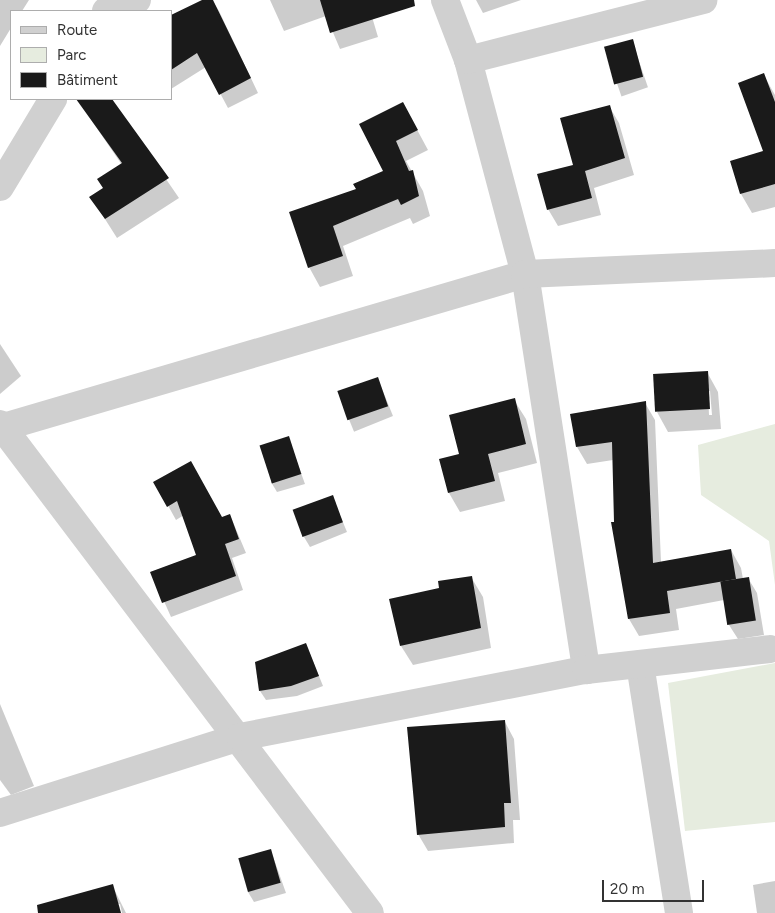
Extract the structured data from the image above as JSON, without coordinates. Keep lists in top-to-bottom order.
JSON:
{
  "legend": ["Route", "Parc", "Bâtiment"],
  "scale_bar": "20 m"
}
